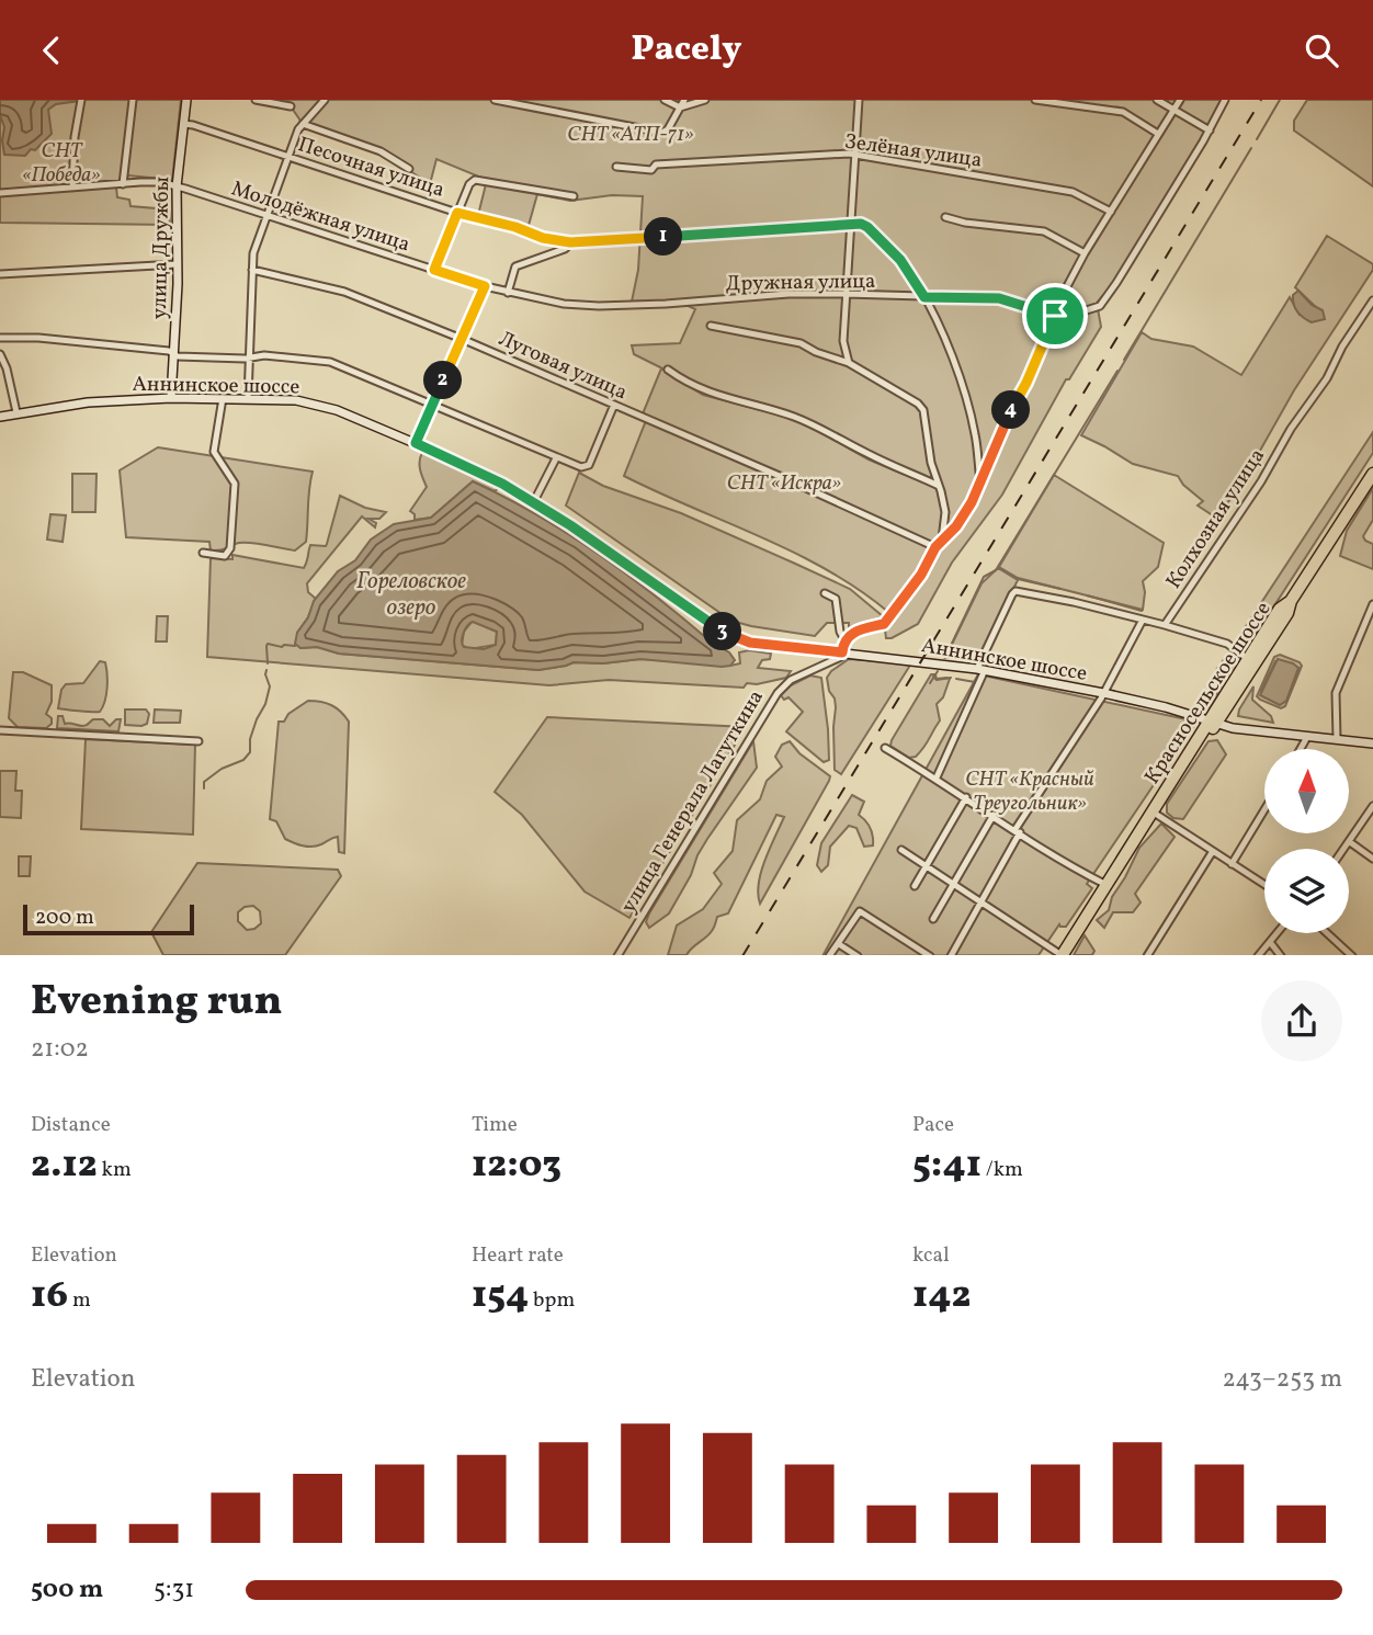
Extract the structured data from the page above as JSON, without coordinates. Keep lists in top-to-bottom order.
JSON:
{
  "streets": {
    "highway": ["Красносельское шоссе"],
    "main road": ["улица Дружбы", "Аннинское шоссе"],
    "street": [
      "Зелёная улица",
      "Песочная улица",
      "Молодёжная улица",
      "Дружная улица",
      "Луговая улица",
      "Колхозная улица",
      "улица Генерала Лагуткина"
    ]
  },
  "crossings": [
    ["Песочная улица", "улица Дружбы"],
    ["Молодёжная улица", "улица Дружбы"],
    ["Молодёжная улица", "Дружная улица"],
    ["улица Дружбы", "Аннинское шоссе"],
    ["Аннинское шоссе", "Красносельское шоссе"],
    ["Аннинское шоссе", "улица Генерала Лагуткина"]
  ],
  "water": ["Гореловское озеро"],
  "parks": [
    "СНТ «АТП-71»",
    "СНТ «Победа»",
    "СНТ «Искра»",
    "СНТ «Красный Треугольник»"
  ],
  "scale_bar": "200 m",
  "north": "top",
  "page": {
    "header": "Pacely",
    "pins": [
      "1",
      "2",
      "4",
      "3"
    ],
    "scale": "200 m",
    "heading": ["Evening run", "21:02"],
    "stats": [
      ["Distance", "2.12 km"],
      ["Time", "12:03"],
      ["Pace", "5:41 /km"],
      ["Elevation", "16 m"],
      ["Heart rate", "154 bpm"],
      ["kcal", "142"]
    ],
    "chart": ["Elevation", "243–253 m"],
    "list": [
      {
        "name": "500 m",
        "note": "5:31"
      }
    ]
  }
}
